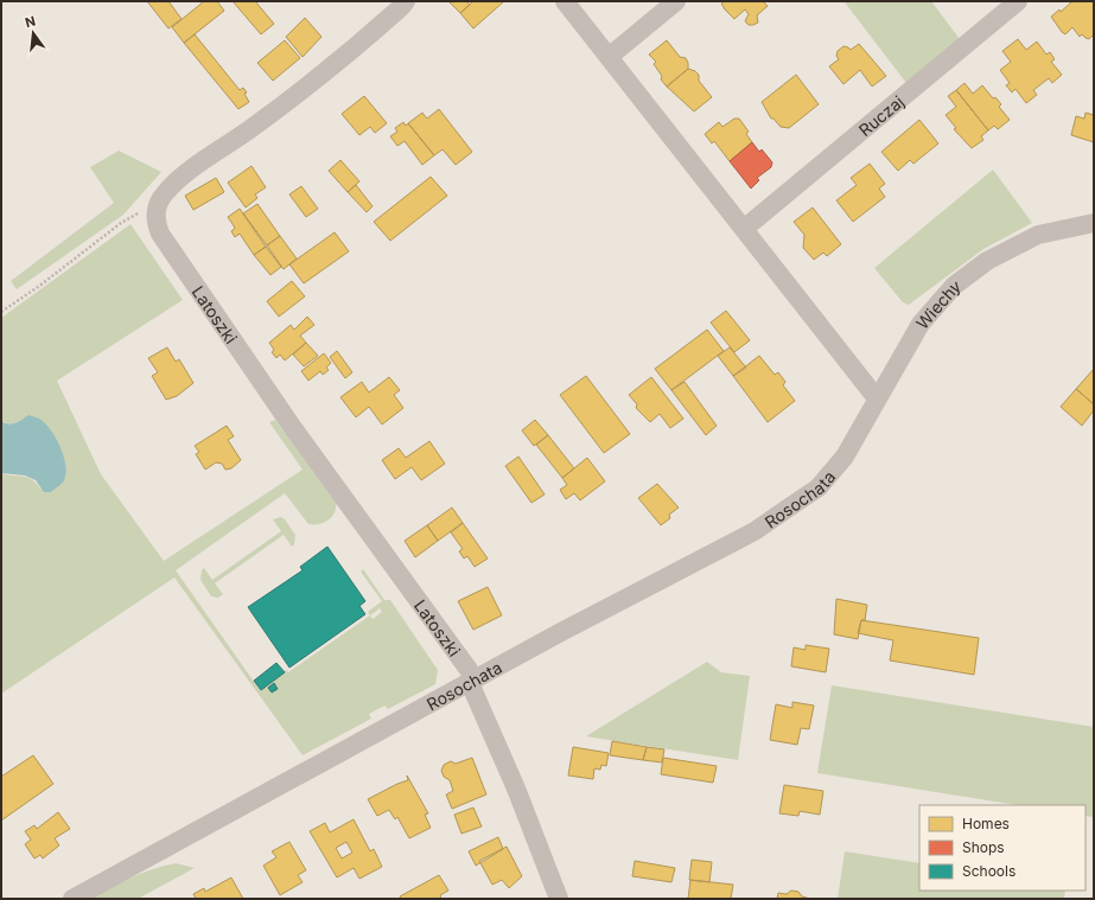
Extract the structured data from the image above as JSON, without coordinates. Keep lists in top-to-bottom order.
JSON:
{
  "streets": {
    "street": [
      "Ruczaj",
      "Wiechy",
      "Latoszki",
      "Rosochata"
    ]
  },
  "crossings": [
    ["Wiechy", "Rosochata"],
    ["Latoszki", "Rosochata"]
  ],
  "legend": ["Homes", "Shops", "Schools"],
  "north": "top"
}
